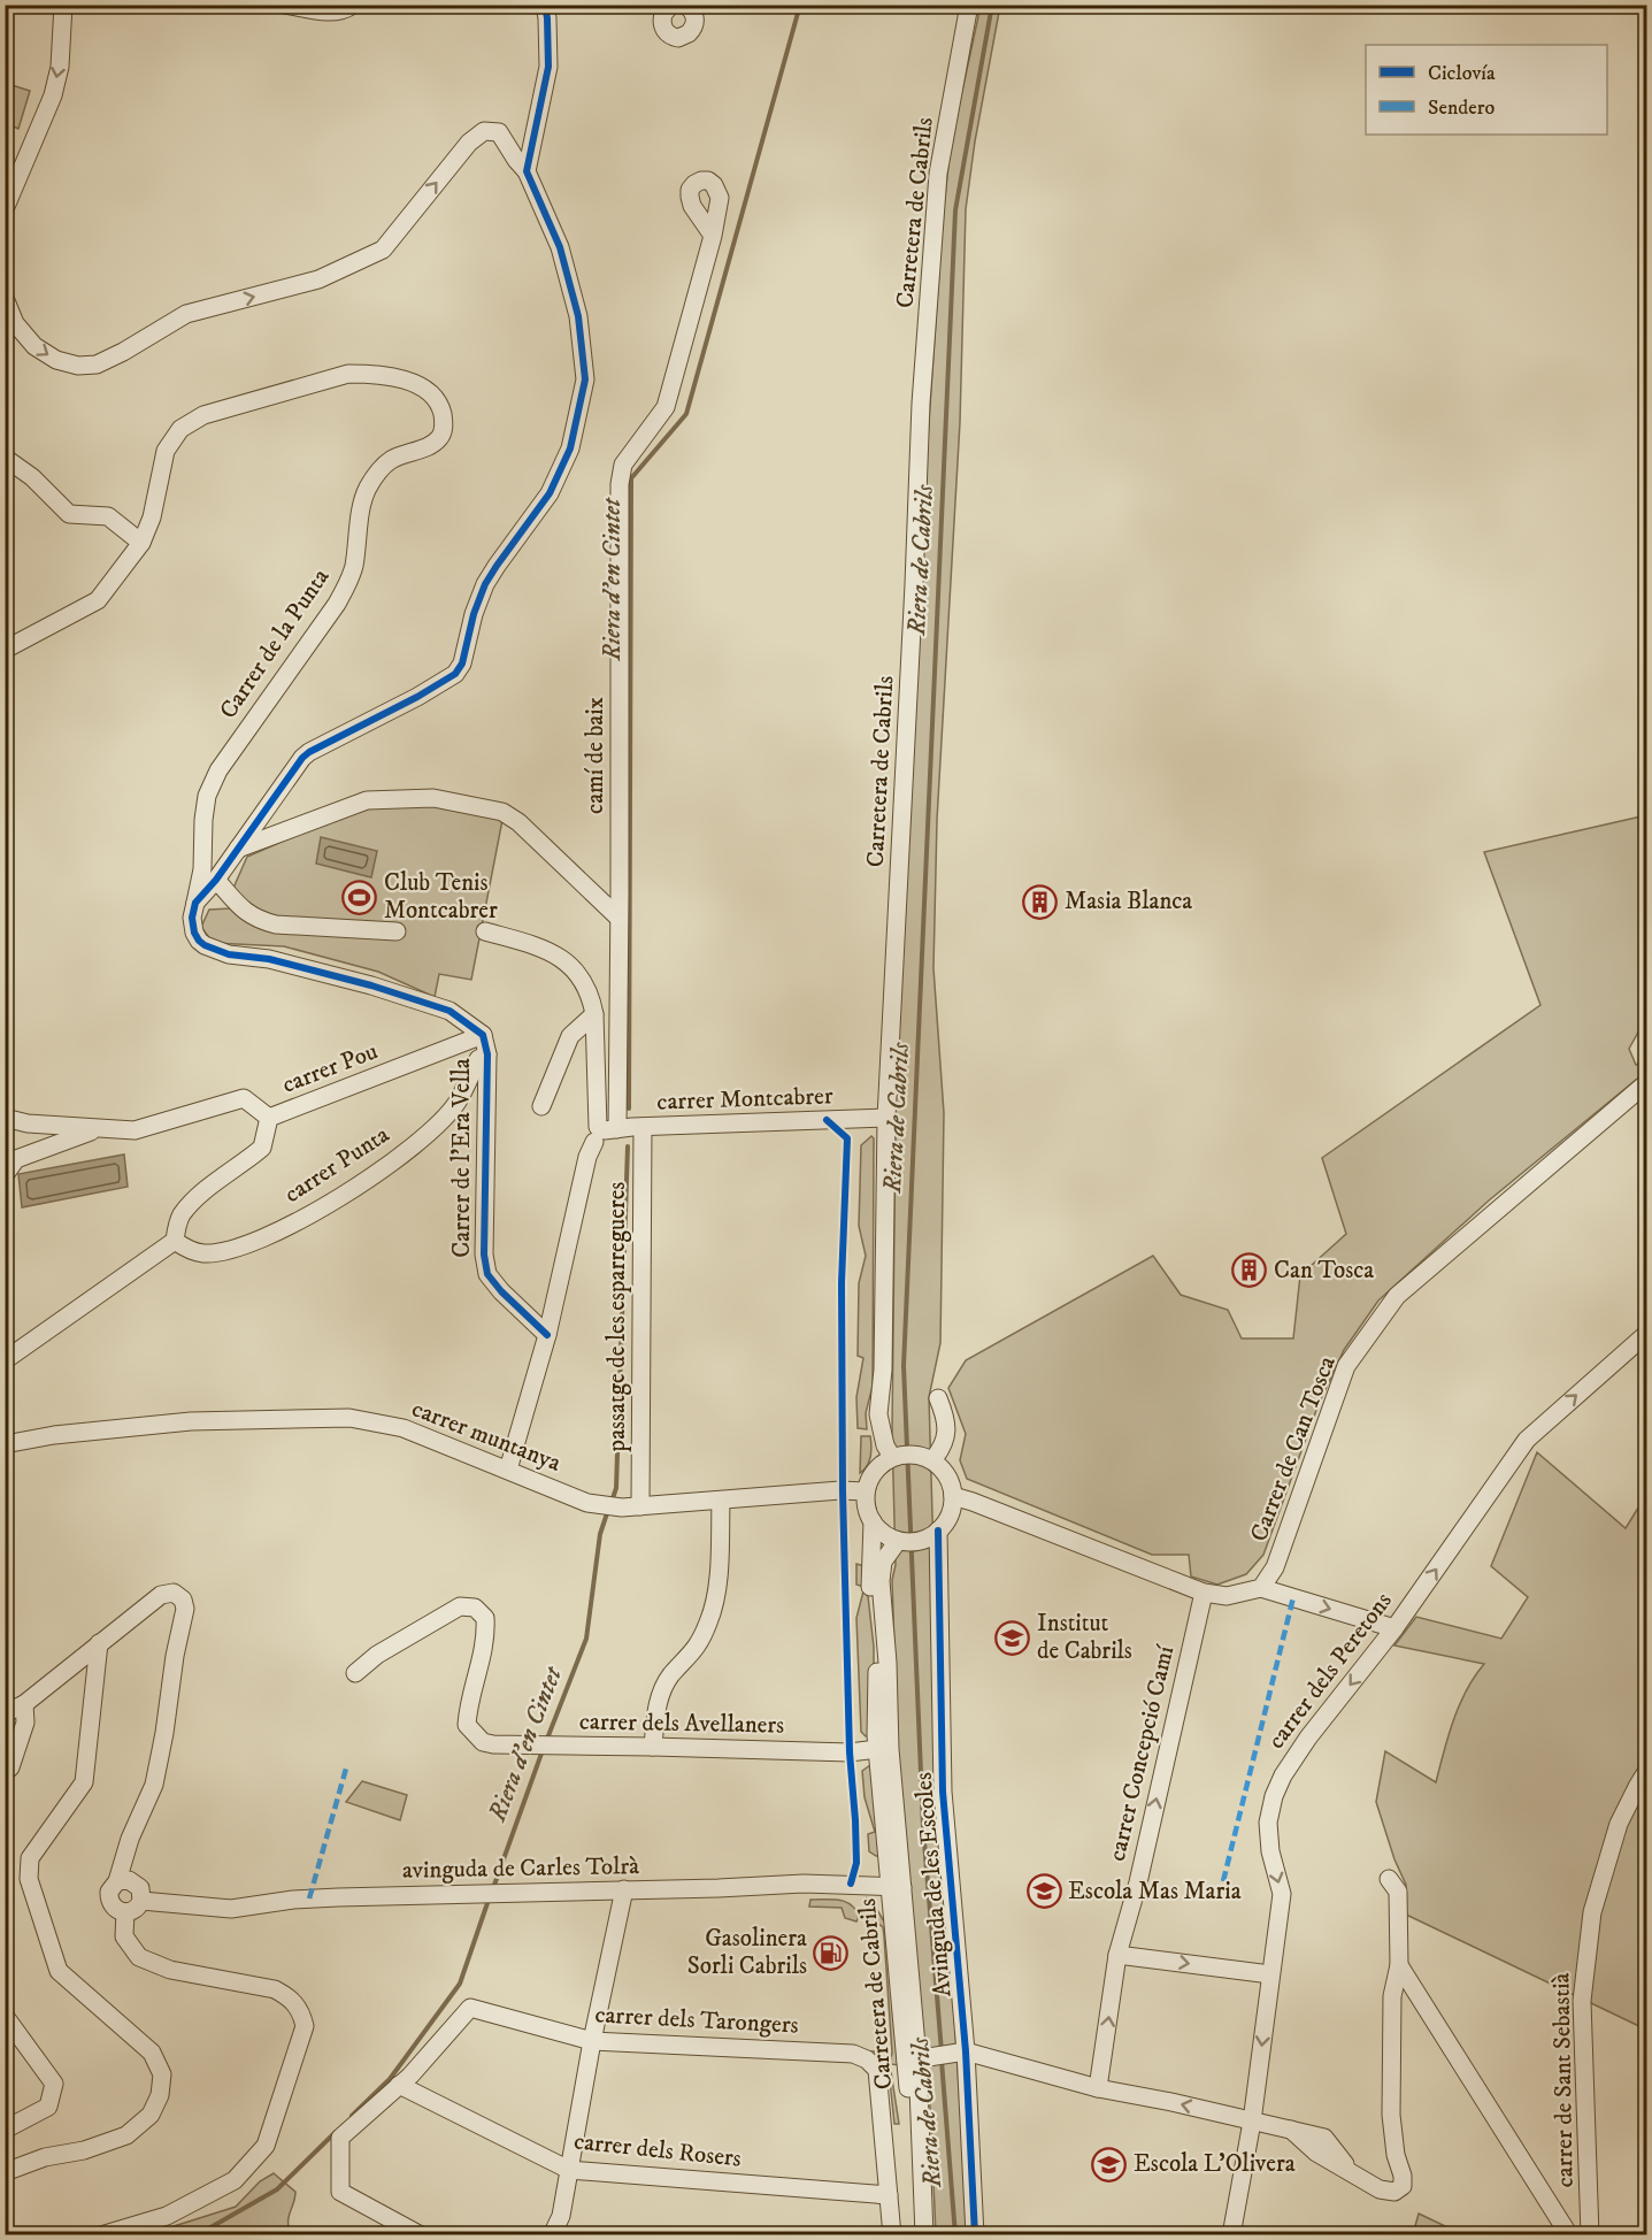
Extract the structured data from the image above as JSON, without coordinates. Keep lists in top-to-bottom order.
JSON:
{
  "streets": {
    "street": [
      "Carretera de Cabrils",
      "Carrer de la Punta",
      "camí de baix",
      "carrer Pou",
      "carrer Montcabrer",
      "Carrer de l'Era Vella",
      "carrer Punta",
      "passatge de les esparregueres",
      "carrer muntanya",
      "Carrer de Can Tosca",
      "carrer dels Peretons",
      "carrer dels Avellaners",
      "carrer Concepció Camí",
      "avinguda de Carles Tolrà",
      "Avinguda de les Escoles",
      "carrer dels Tarongers",
      "carrer de Sant Sebastià",
      "carrer dels Rosers"
    ]
  },
  "crossings": [
    ["Carretera de Cabrils", "carrer Montcabrer"],
    ["Carretera de Cabrils", "carrer muntanya"],
    ["Carretera de Cabrils", "carrer dels Avellaners"],
    ["Carretera de Cabrils", "avinguda de Carles Tolrà"],
    ["Carretera de Cabrils", "Avinguda de les Escoles"],
    ["Carrer de la Punta", "Carrer de l'Era Vella"],
    ["camí de baix", "carrer Montcabrer"],
    ["camí de baix", "Carrer de l'Era Vella"],
    ["camí de baix", "carrer muntanya"],
    ["carrer Pou", "Carrer de l'Era Vella"],
    ["carrer Pou", "carrer Punta"],
    ["carrer Montcabrer", "passatge de les esparregueres"],
    ["Carrer de l'Era Vella", "carrer Punta"],
    ["passatge de les esparregueres", "carrer muntanya"],
    ["carrer muntanya", "Avinguda de les Escoles"],
    ["carrer dels Tarongers", "carrer dels Rosers"]
  ],
  "one_way": ["carrer Concepció Camí"],
  "water": ["Riera de Cabrils", "Riera d'en Cintet"],
  "places": {
    "sports": ["Club Tenis Montcabrer"],
    "building": ["Masia Blanca", "Can Tosca"],
    "school or university": ["Institut de Cabrils", "Escola Mas Maria", "Escola L'Olivera"],
    "fuel station": ["Gasolinera Sorli Cabrils"]
  },
  "legend": ["Ciclovía", "Sendero"]
}
